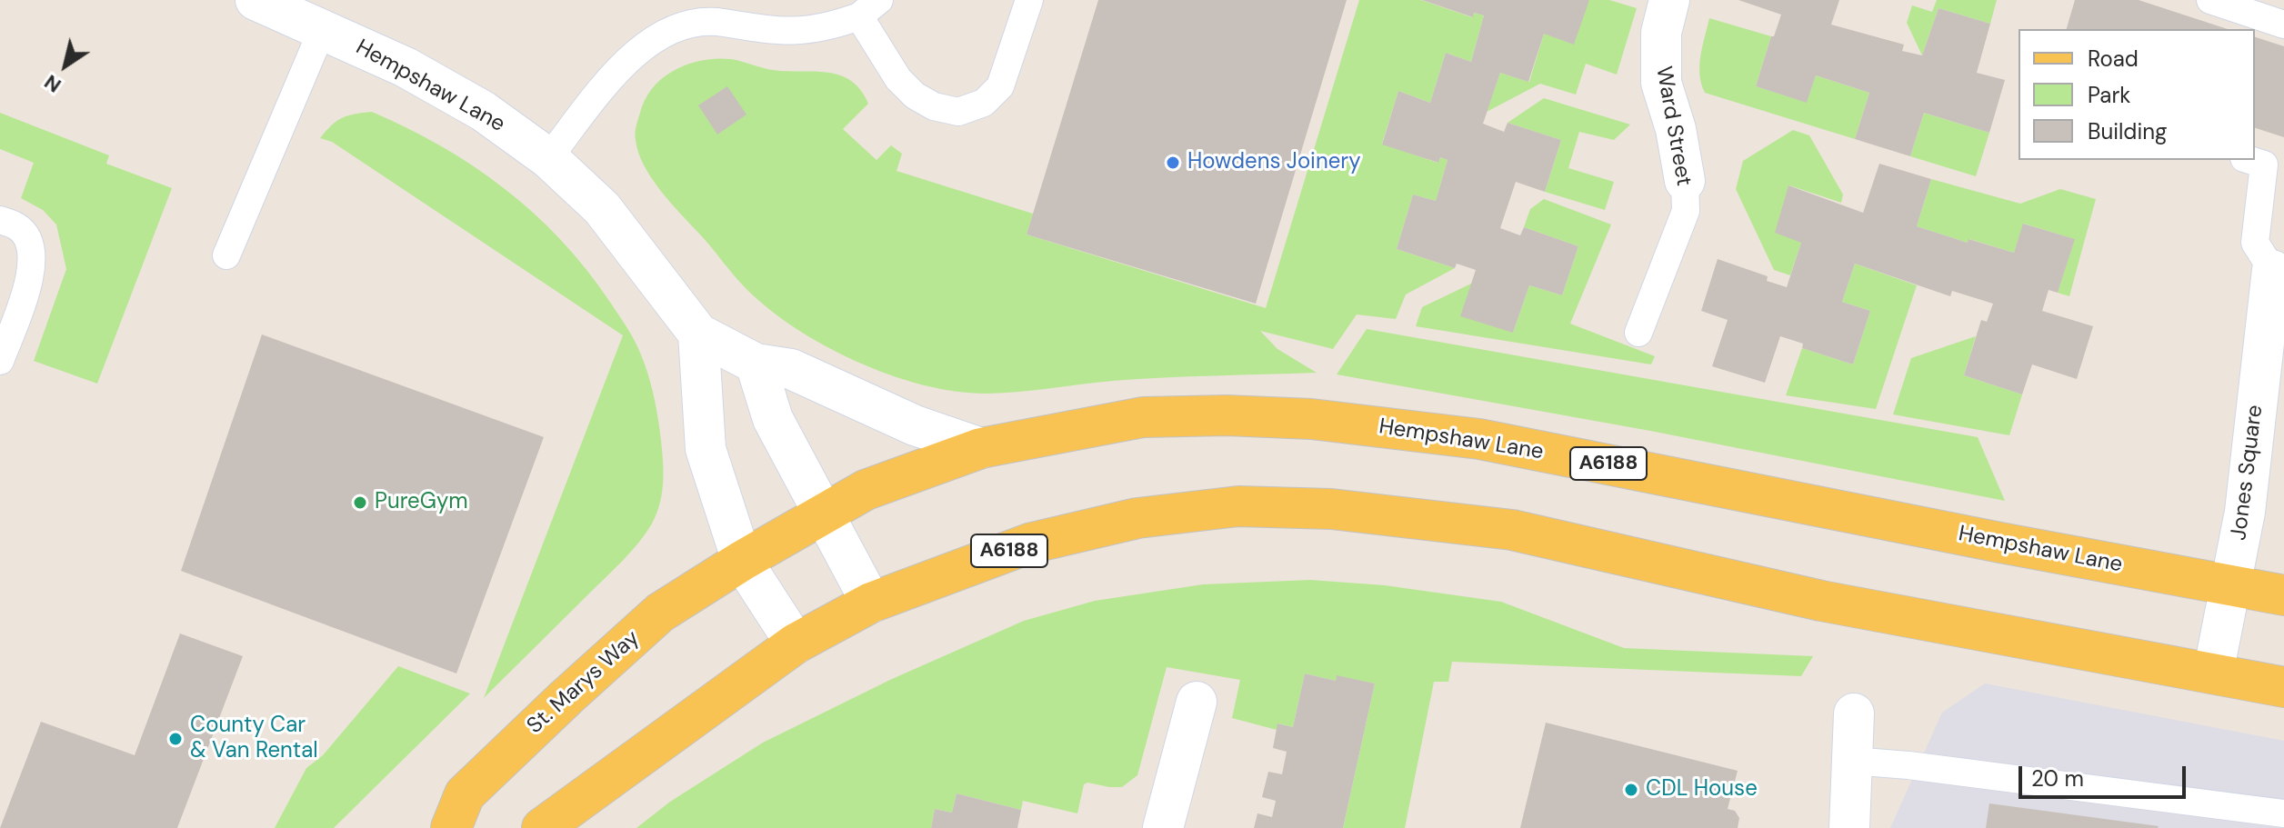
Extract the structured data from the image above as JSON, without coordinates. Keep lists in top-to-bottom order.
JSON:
{
  "streets": {
    "main road": ["Hempshaw Lane", "A6188", "St. Marys Way"],
    "street": ["Ward Street", "Jones Square"]
  },
  "crossings": [
    ["Hempshaw Lane", "Jones Square"],
    ["Hempshaw Lane", "St. Marys Way"],
    ["A6188", "Jones Square"]
  ],
  "places": [
    "Howdens Joinery",
    "PureGym",
    "County Car & Van Rental",
    "CDL House"
  ],
  "legend": ["Road", "Park", "Building"],
  "scale_bar": "20 m",
  "north": "bottom left"
}
